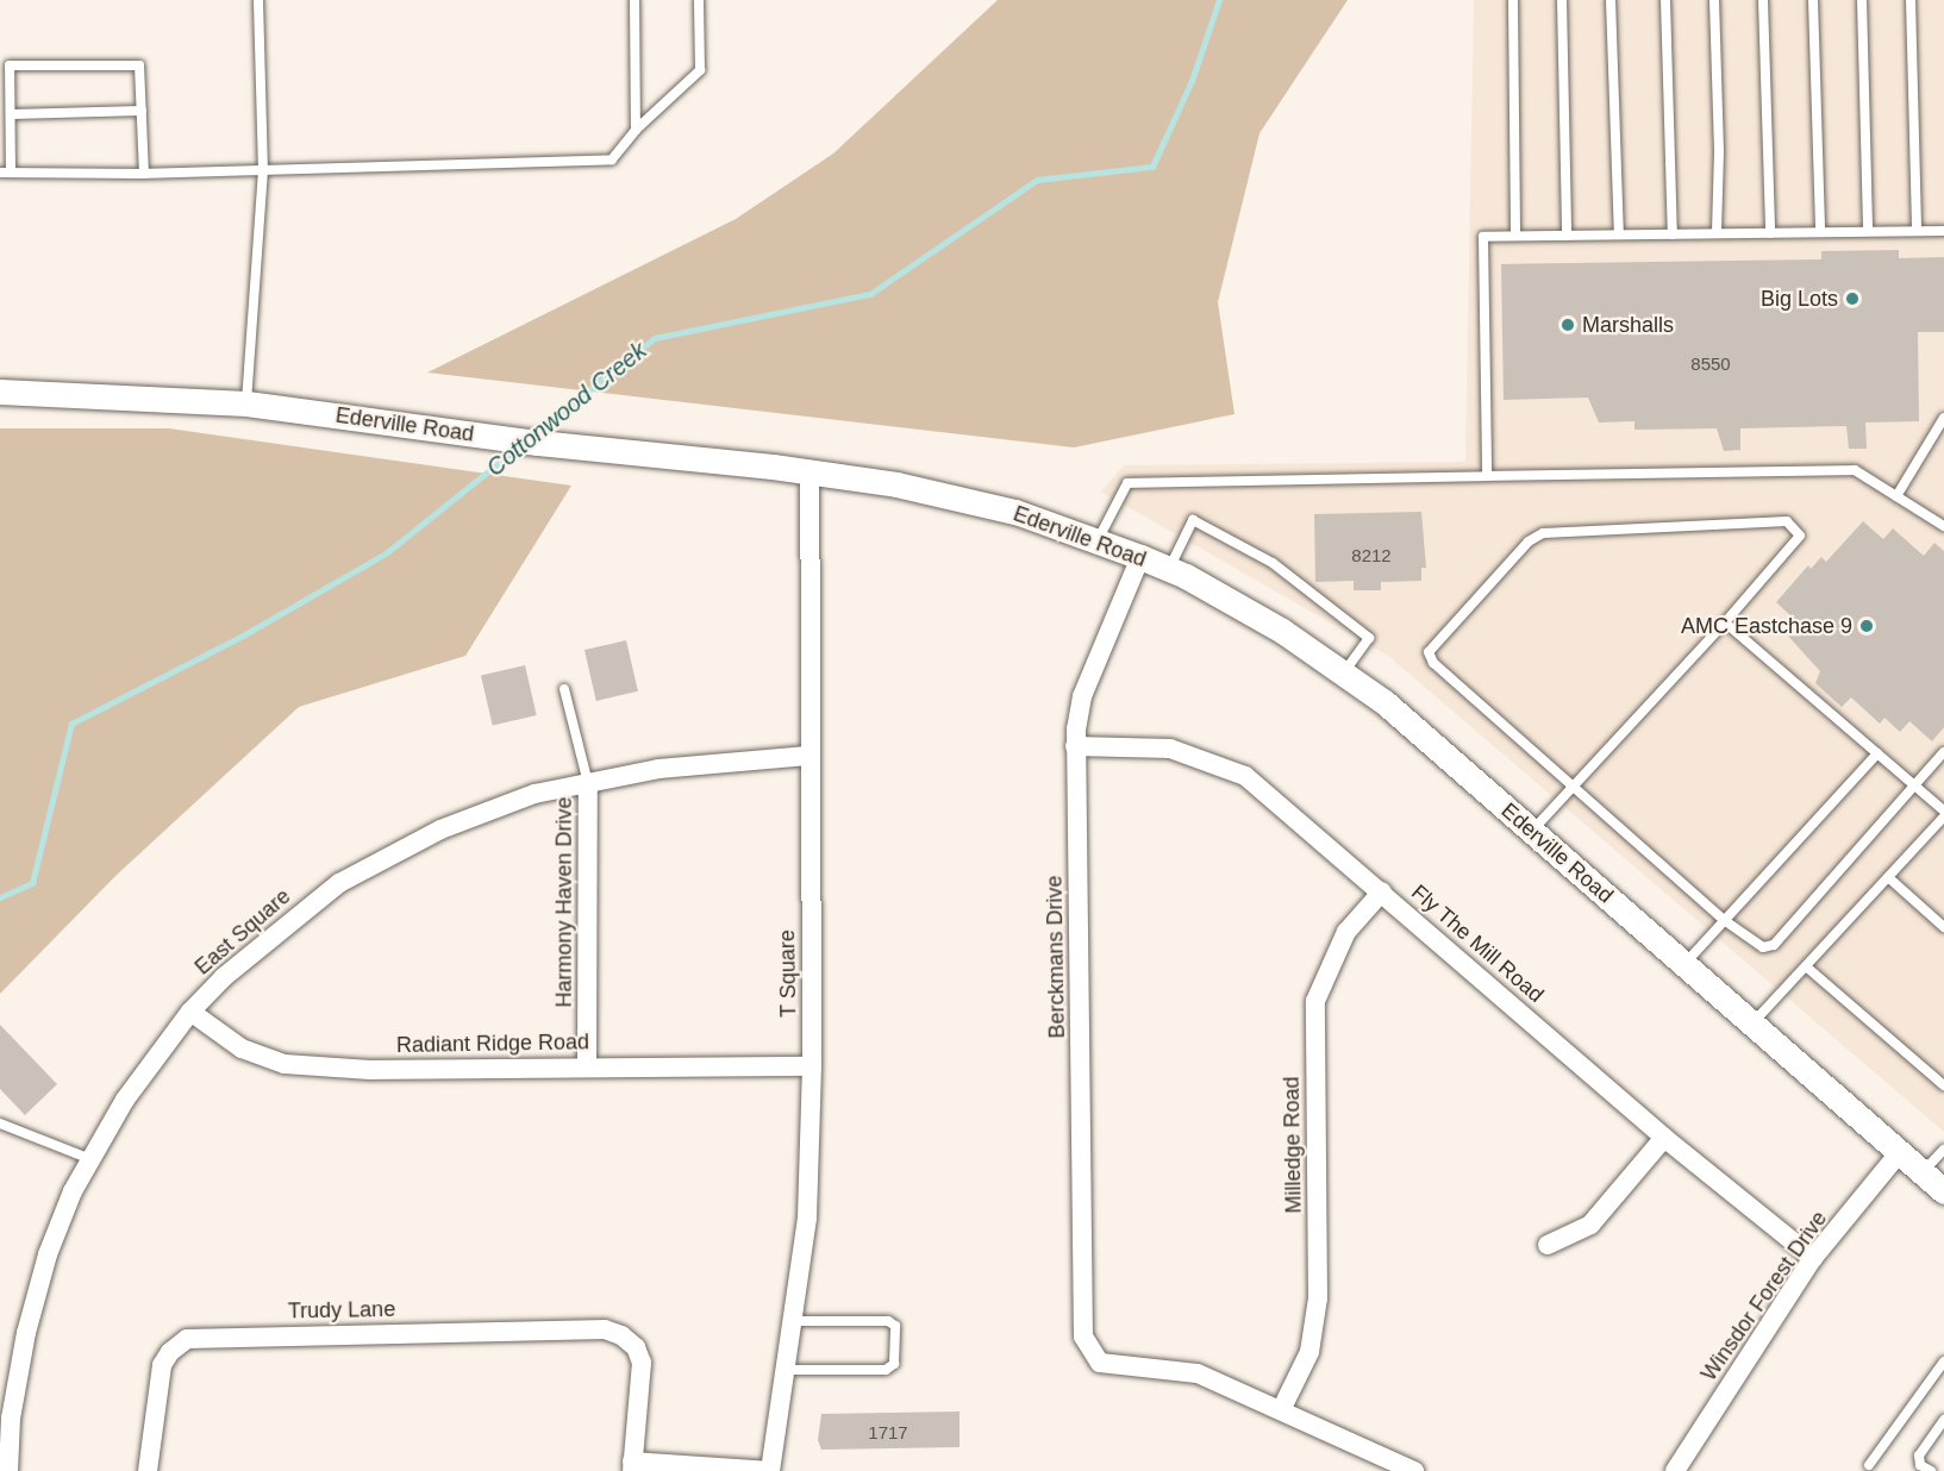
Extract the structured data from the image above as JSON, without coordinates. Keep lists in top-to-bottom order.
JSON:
{
  "streets": {
    "street": [
      "Ederville Road",
      "Harmony Haven Drive",
      "East Square",
      "Fly The Mill Road",
      "Berckmans Drive",
      "T Square",
      "Radiant Ridge Road",
      "Milledge Road",
      "Winsdor Forest Drive",
      "Trudy Lane"
    ]
  },
  "crossings": [
    ["Ederville Road", "Berckmans Drive"],
    ["Ederville Road", "T Square"],
    ["Ederville Road", "Winsdor Forest Drive"],
    ["Harmony Haven Drive", "East Square"],
    ["Harmony Haven Drive", "Radiant Ridge Road"],
    ["East Square", "T Square"],
    ["East Square", "Radiant Ridge Road"],
    ["Fly The Mill Road", "Berckmans Drive"],
    ["Fly The Mill Road", "Milledge Road"],
    ["Fly The Mill Road", "Winsdor Forest Drive"],
    ["Berckmans Drive", "Milledge Road"],
    ["T Square", "Radiant Ridge Road"]
  ],
  "water": ["Cottonwood Creek"],
  "places": ["Big Lots", "Marshalls", "AMC Eastchase 9"],
  "house_numbers": ["8550", "8212", "1717"]
}
